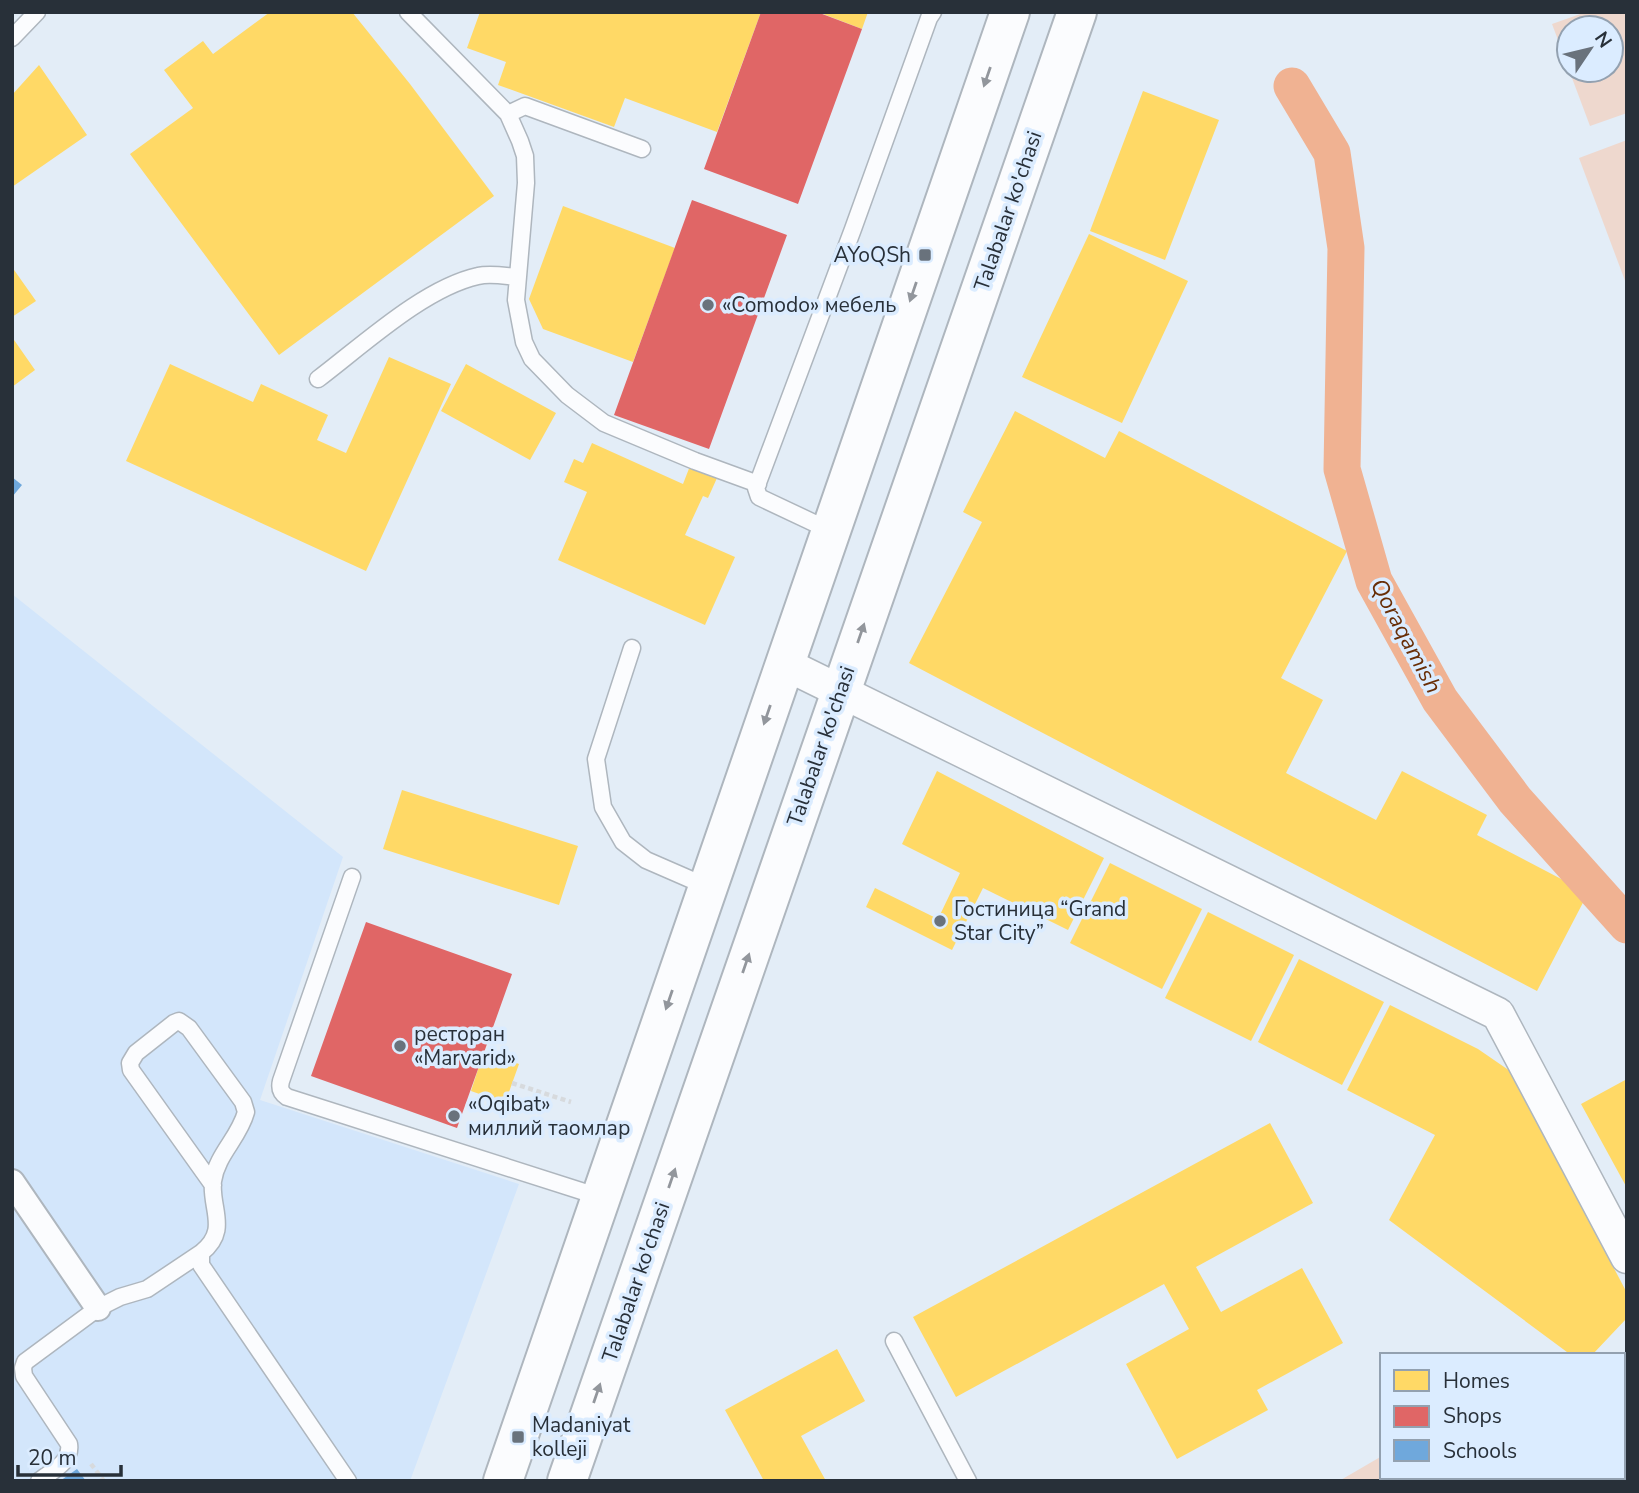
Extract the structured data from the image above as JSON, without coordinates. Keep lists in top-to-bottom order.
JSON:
{
  "streets": {
    "main road": ["Talabalar ko'chasi"]
  },
  "water": ["Qoraqamish"],
  "places": {
    "transit": ["AYoQSh", "Madaniyat kolleji"],
    "other": [
      "«Comodo» мебель",
      "Гостиница “Grand Star City”",
      "ресторан «Marvarid»",
      "«Oqibat» миллий таомлар"
    ]
  },
  "legend": ["Homes", "Shops", "Schools"],
  "scale_bar": "20 m",
  "north": "top right"
}
